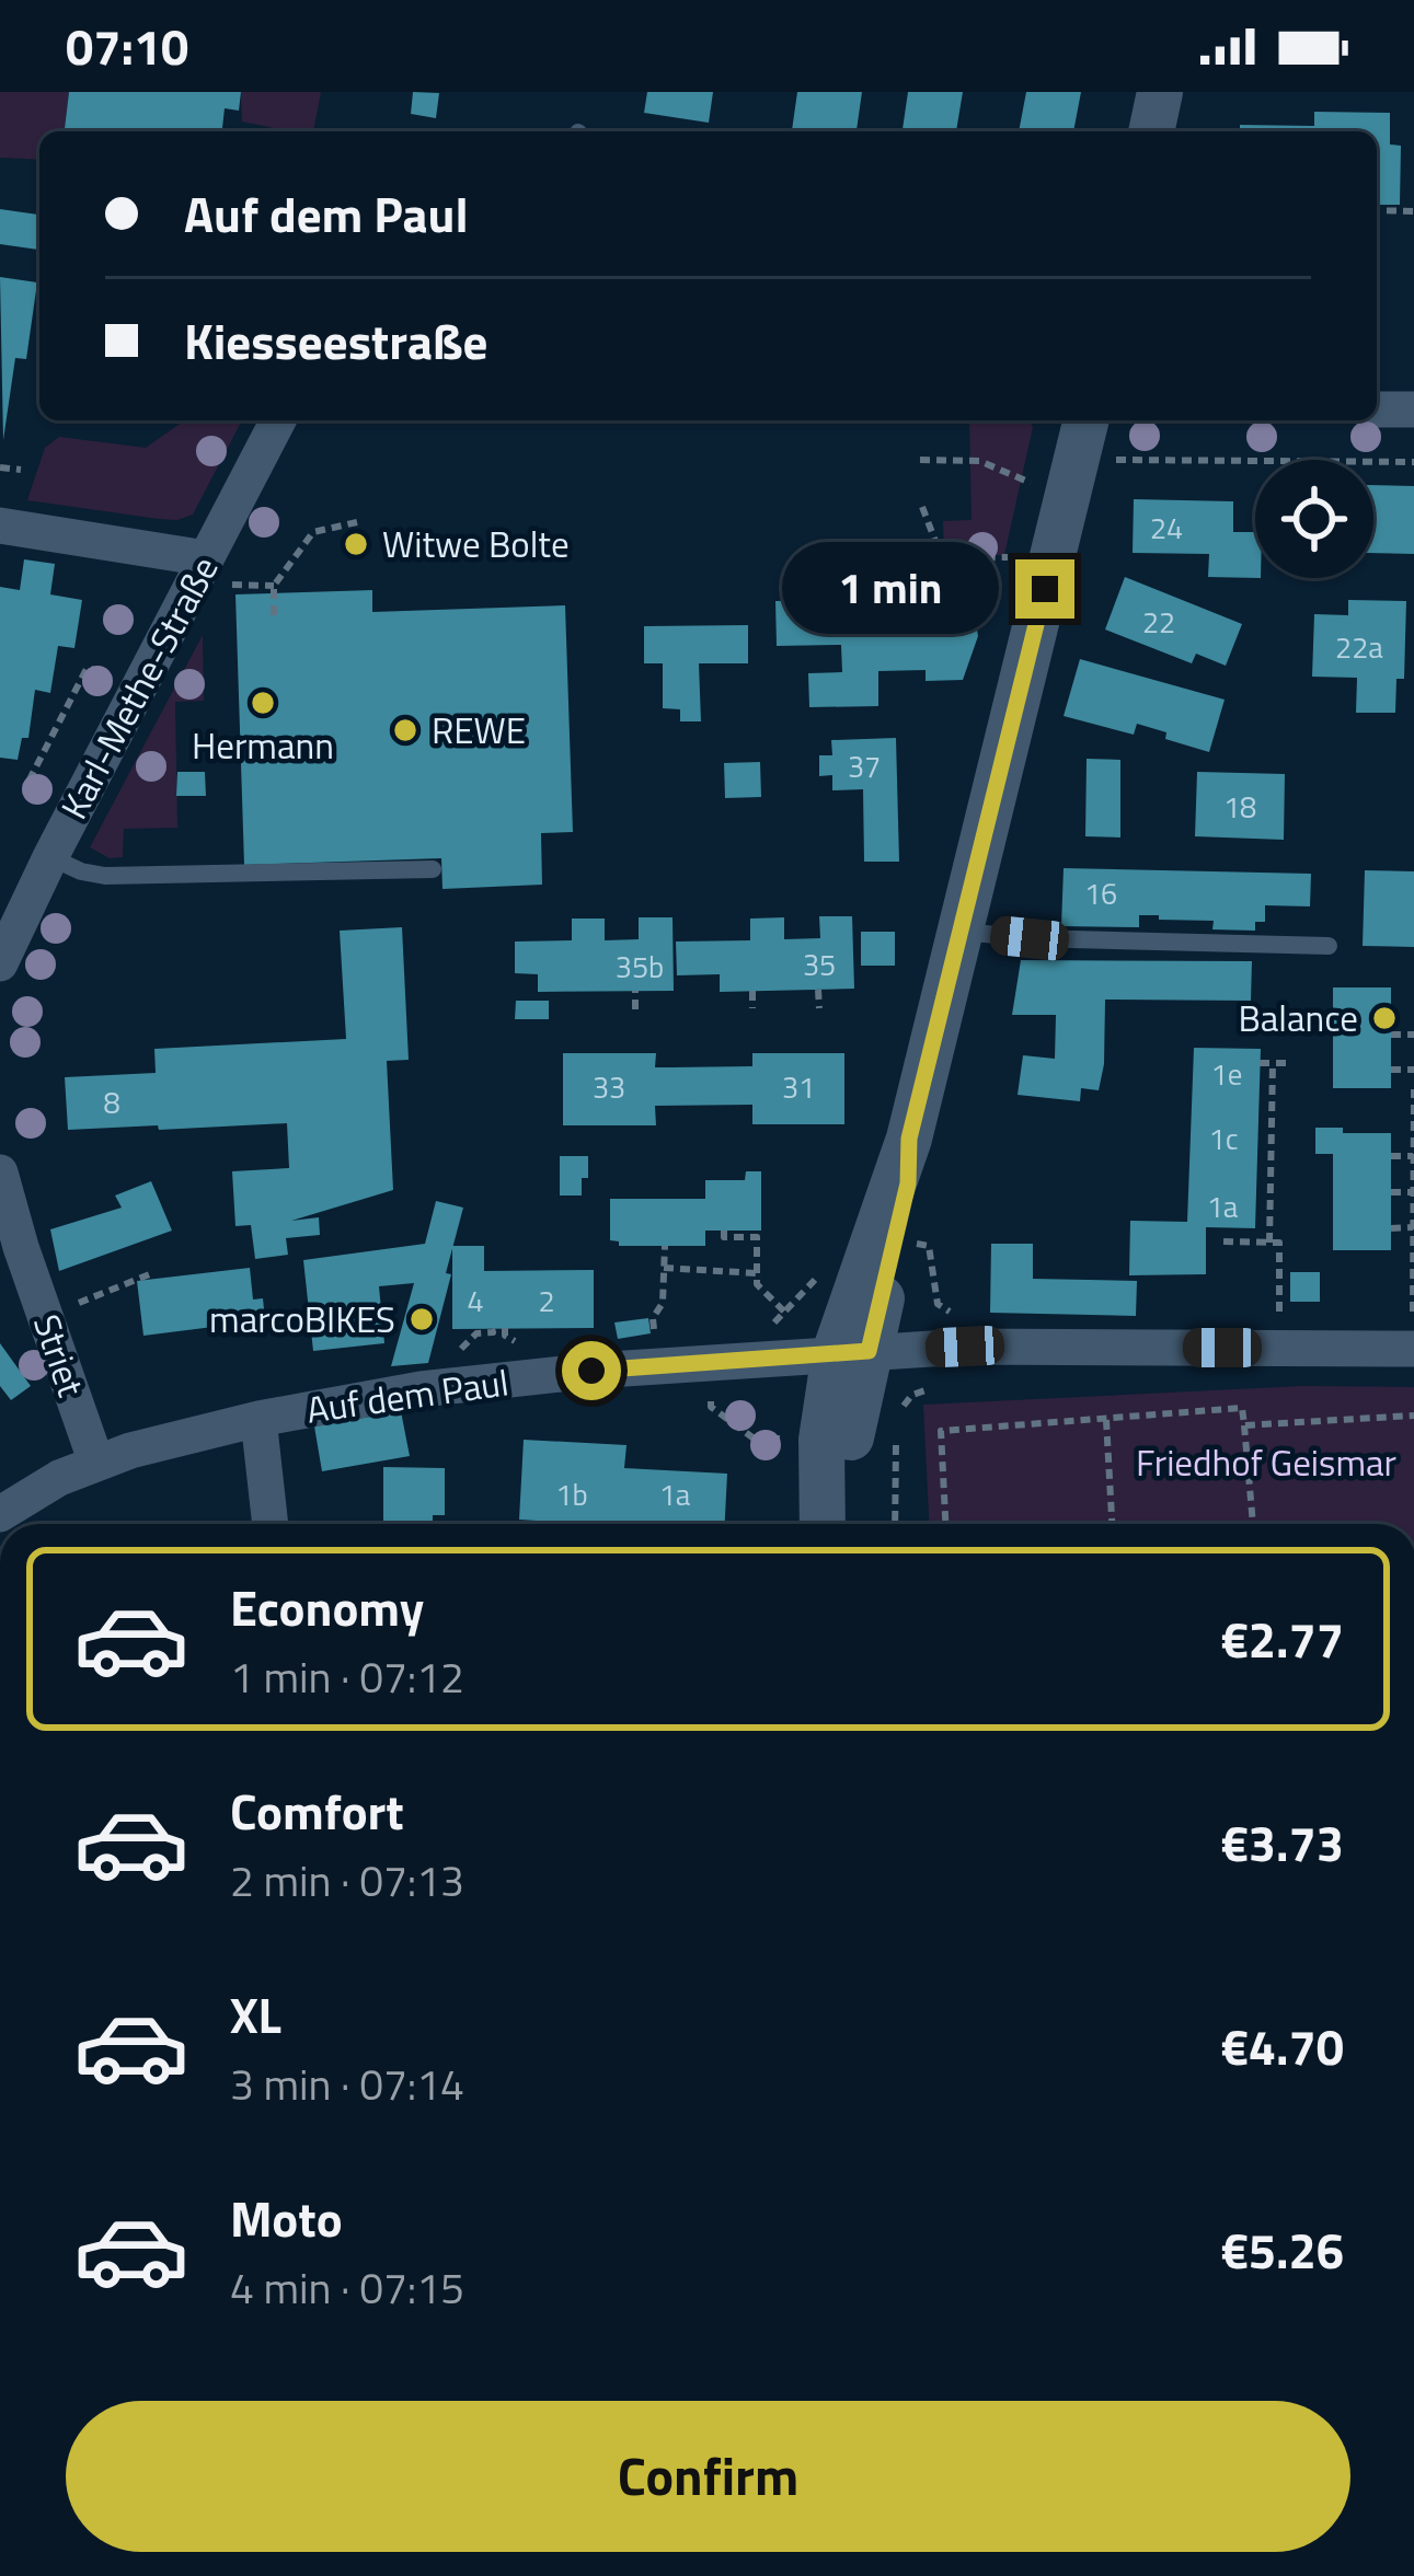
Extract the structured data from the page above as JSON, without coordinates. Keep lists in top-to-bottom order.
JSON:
{
  "streets": {
    "street": ["Karl-Methe-Straße", "Striet", "Auf dem Paul"]
  },
  "crossings": [
    ["Striet", "Auf dem Paul"]
  ],
  "parks": ["Friedhof Geismar"],
  "places": [
    "Witwe Bolte",
    "Hermann",
    "REWE",
    "Balance",
    "marcoBIKES"
  ],
  "house_numbers": [
    "24",
    "22",
    "22a",
    "37",
    "18",
    "16",
    "35",
    "35b",
    "1e",
    "33",
    "31",
    "8",
    "1c",
    "1a",
    "4",
    "2",
    "1b",
    "1a"
  ],
  "page": {
    "status": "07:10",
    "banner": ["Auf dem Paul", "Kiesseestraße"],
    "bubble": "1 min",
    "list": [
      {
        "name": "Economy",
        "note": "1 min · 07:12",
        "value": "€2.77"
      },
      {
        "name": "Comfort",
        "note": "2 min · 07:13",
        "value": "€3.73"
      },
      {
        "name": "XL",
        "note": "3 min · 07:14",
        "value": "€4.70"
      },
      {
        "name": "Moto",
        "note": "4 min · 07:15",
        "value": "€5.26"
      }
    ],
    "buttons": "Confirm"
  }
}
